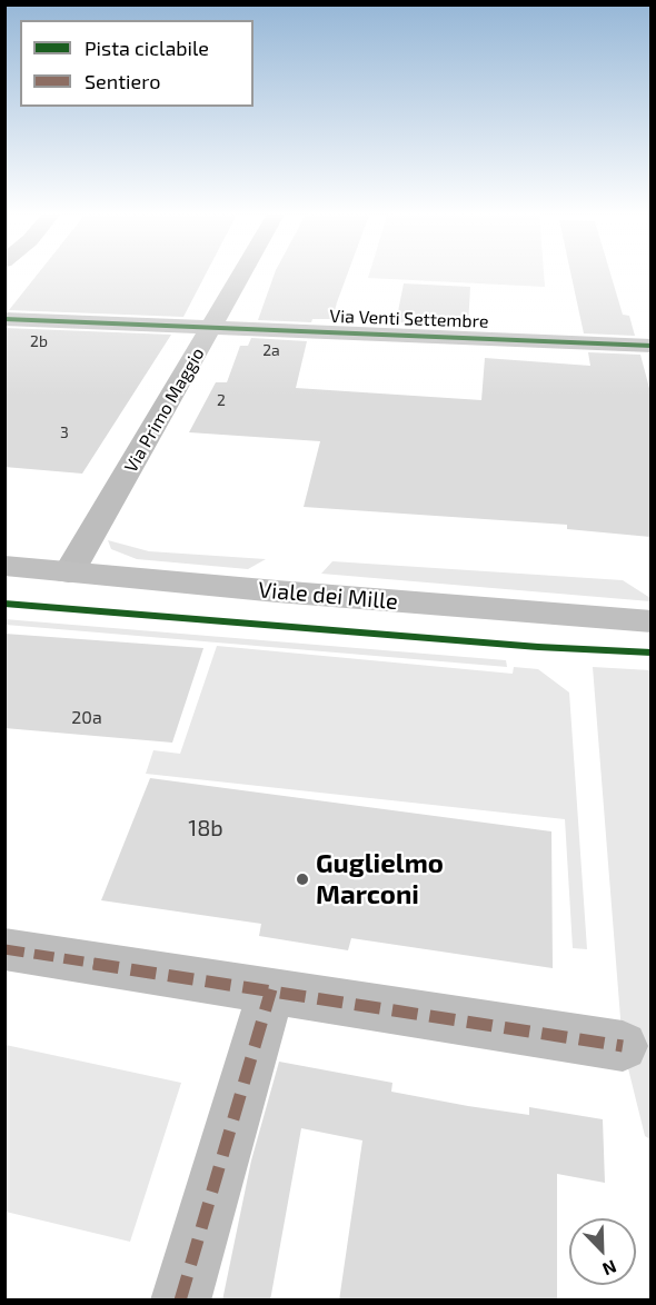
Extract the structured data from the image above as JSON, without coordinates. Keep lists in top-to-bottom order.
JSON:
{
  "streets": {
    "main road": ["Viale dei Mille"],
    "street": ["Via Venti Settembre", "Via Primo Maggio"]
  },
  "crossings": [
    ["Via Venti Settembre", "Via Primo Maggio"],
    ["Via Primo Maggio", "Viale dei Mille"]
  ],
  "places": ["Guglielmo Marconi"],
  "house_numbers": [
    "2b",
    "2a",
    "2",
    "3",
    "20a",
    "18b"
  ],
  "legend": ["Pista ciclabile", "Sentiero"],
  "north": "bottom right"
}
